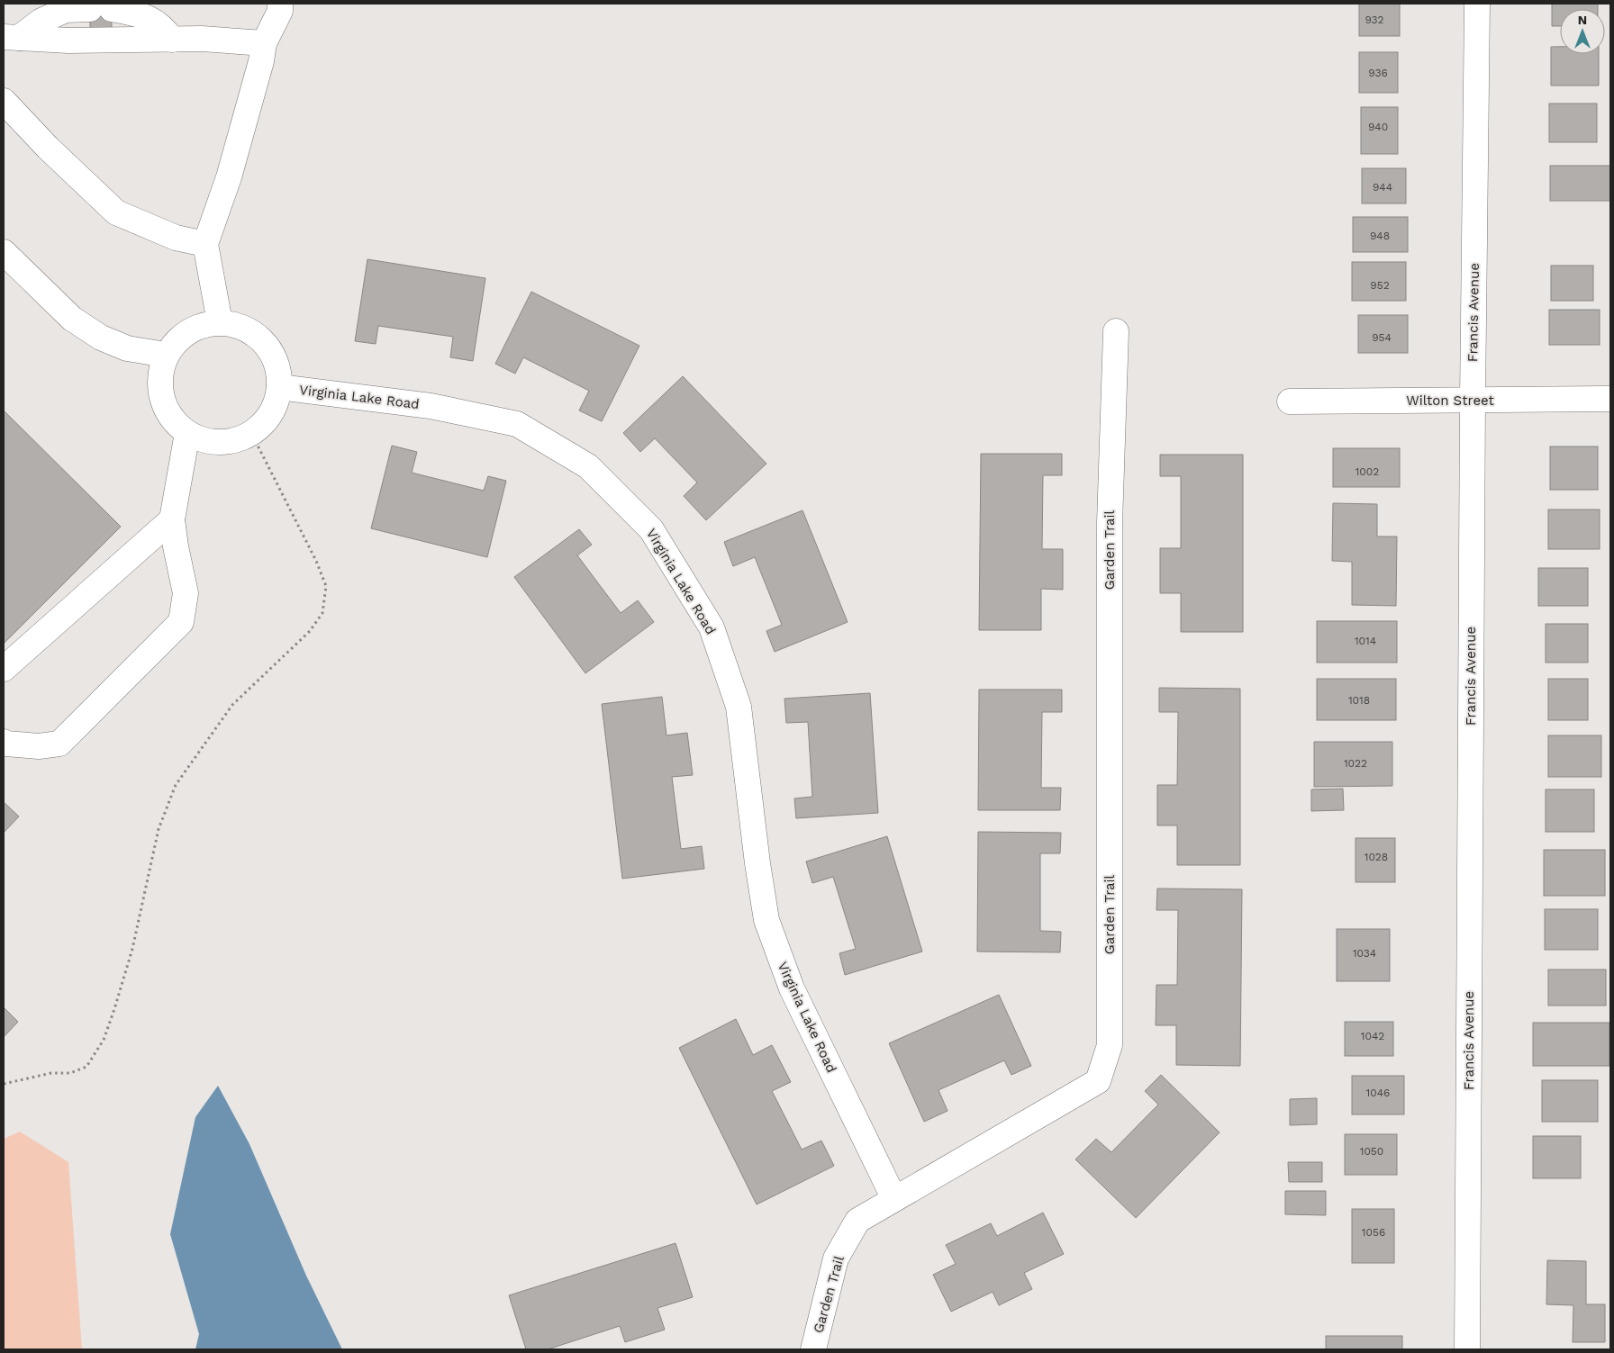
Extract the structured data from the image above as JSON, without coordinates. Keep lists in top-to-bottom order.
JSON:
{
  "streets": {
    "street": [
      "Francis Avenue",
      "Virginia Lake Road",
      "Wilton Street",
      "Garden Trail"
    ]
  },
  "crossings": [
    ["Francis Avenue", "Wilton Street"],
    ["Virginia Lake Road", "Garden Trail"]
  ],
  "house_numbers": [
    "932",
    "936",
    "940",
    "944",
    "948",
    "952",
    "954",
    "1002",
    "1014",
    "1018",
    "1022",
    "1028",
    "1034",
    "1042",
    "1046",
    "1050",
    "1056"
  ],
  "north": "top"
}
